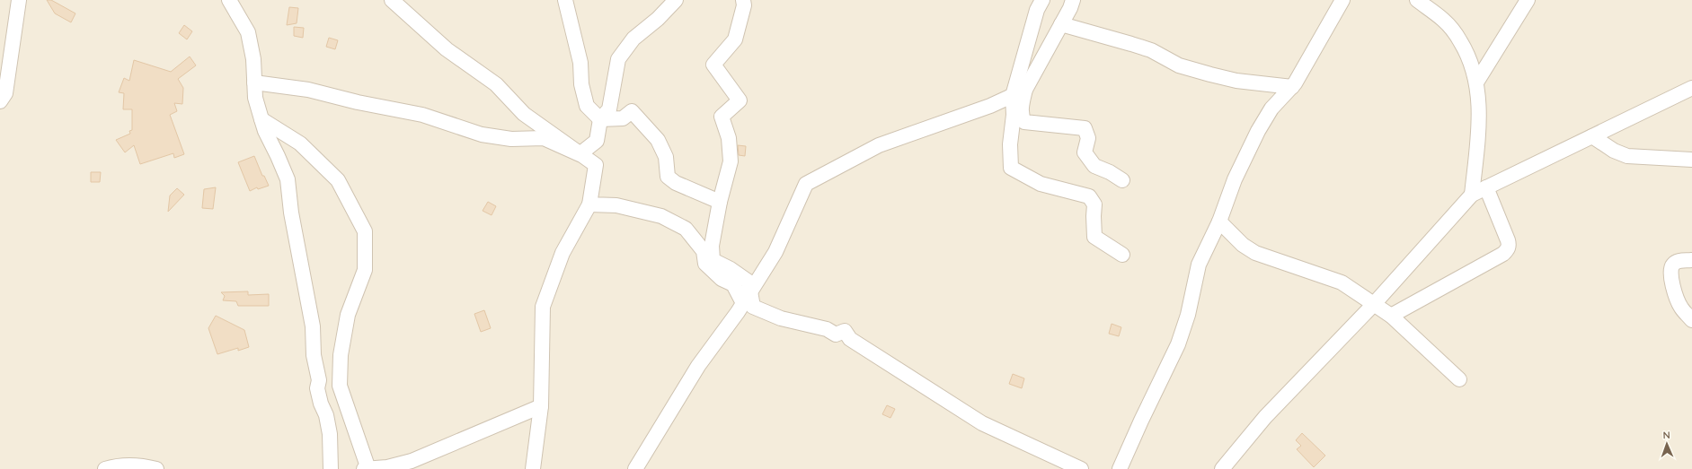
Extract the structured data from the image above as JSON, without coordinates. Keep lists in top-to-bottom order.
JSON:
{
  "north": "top"
}
